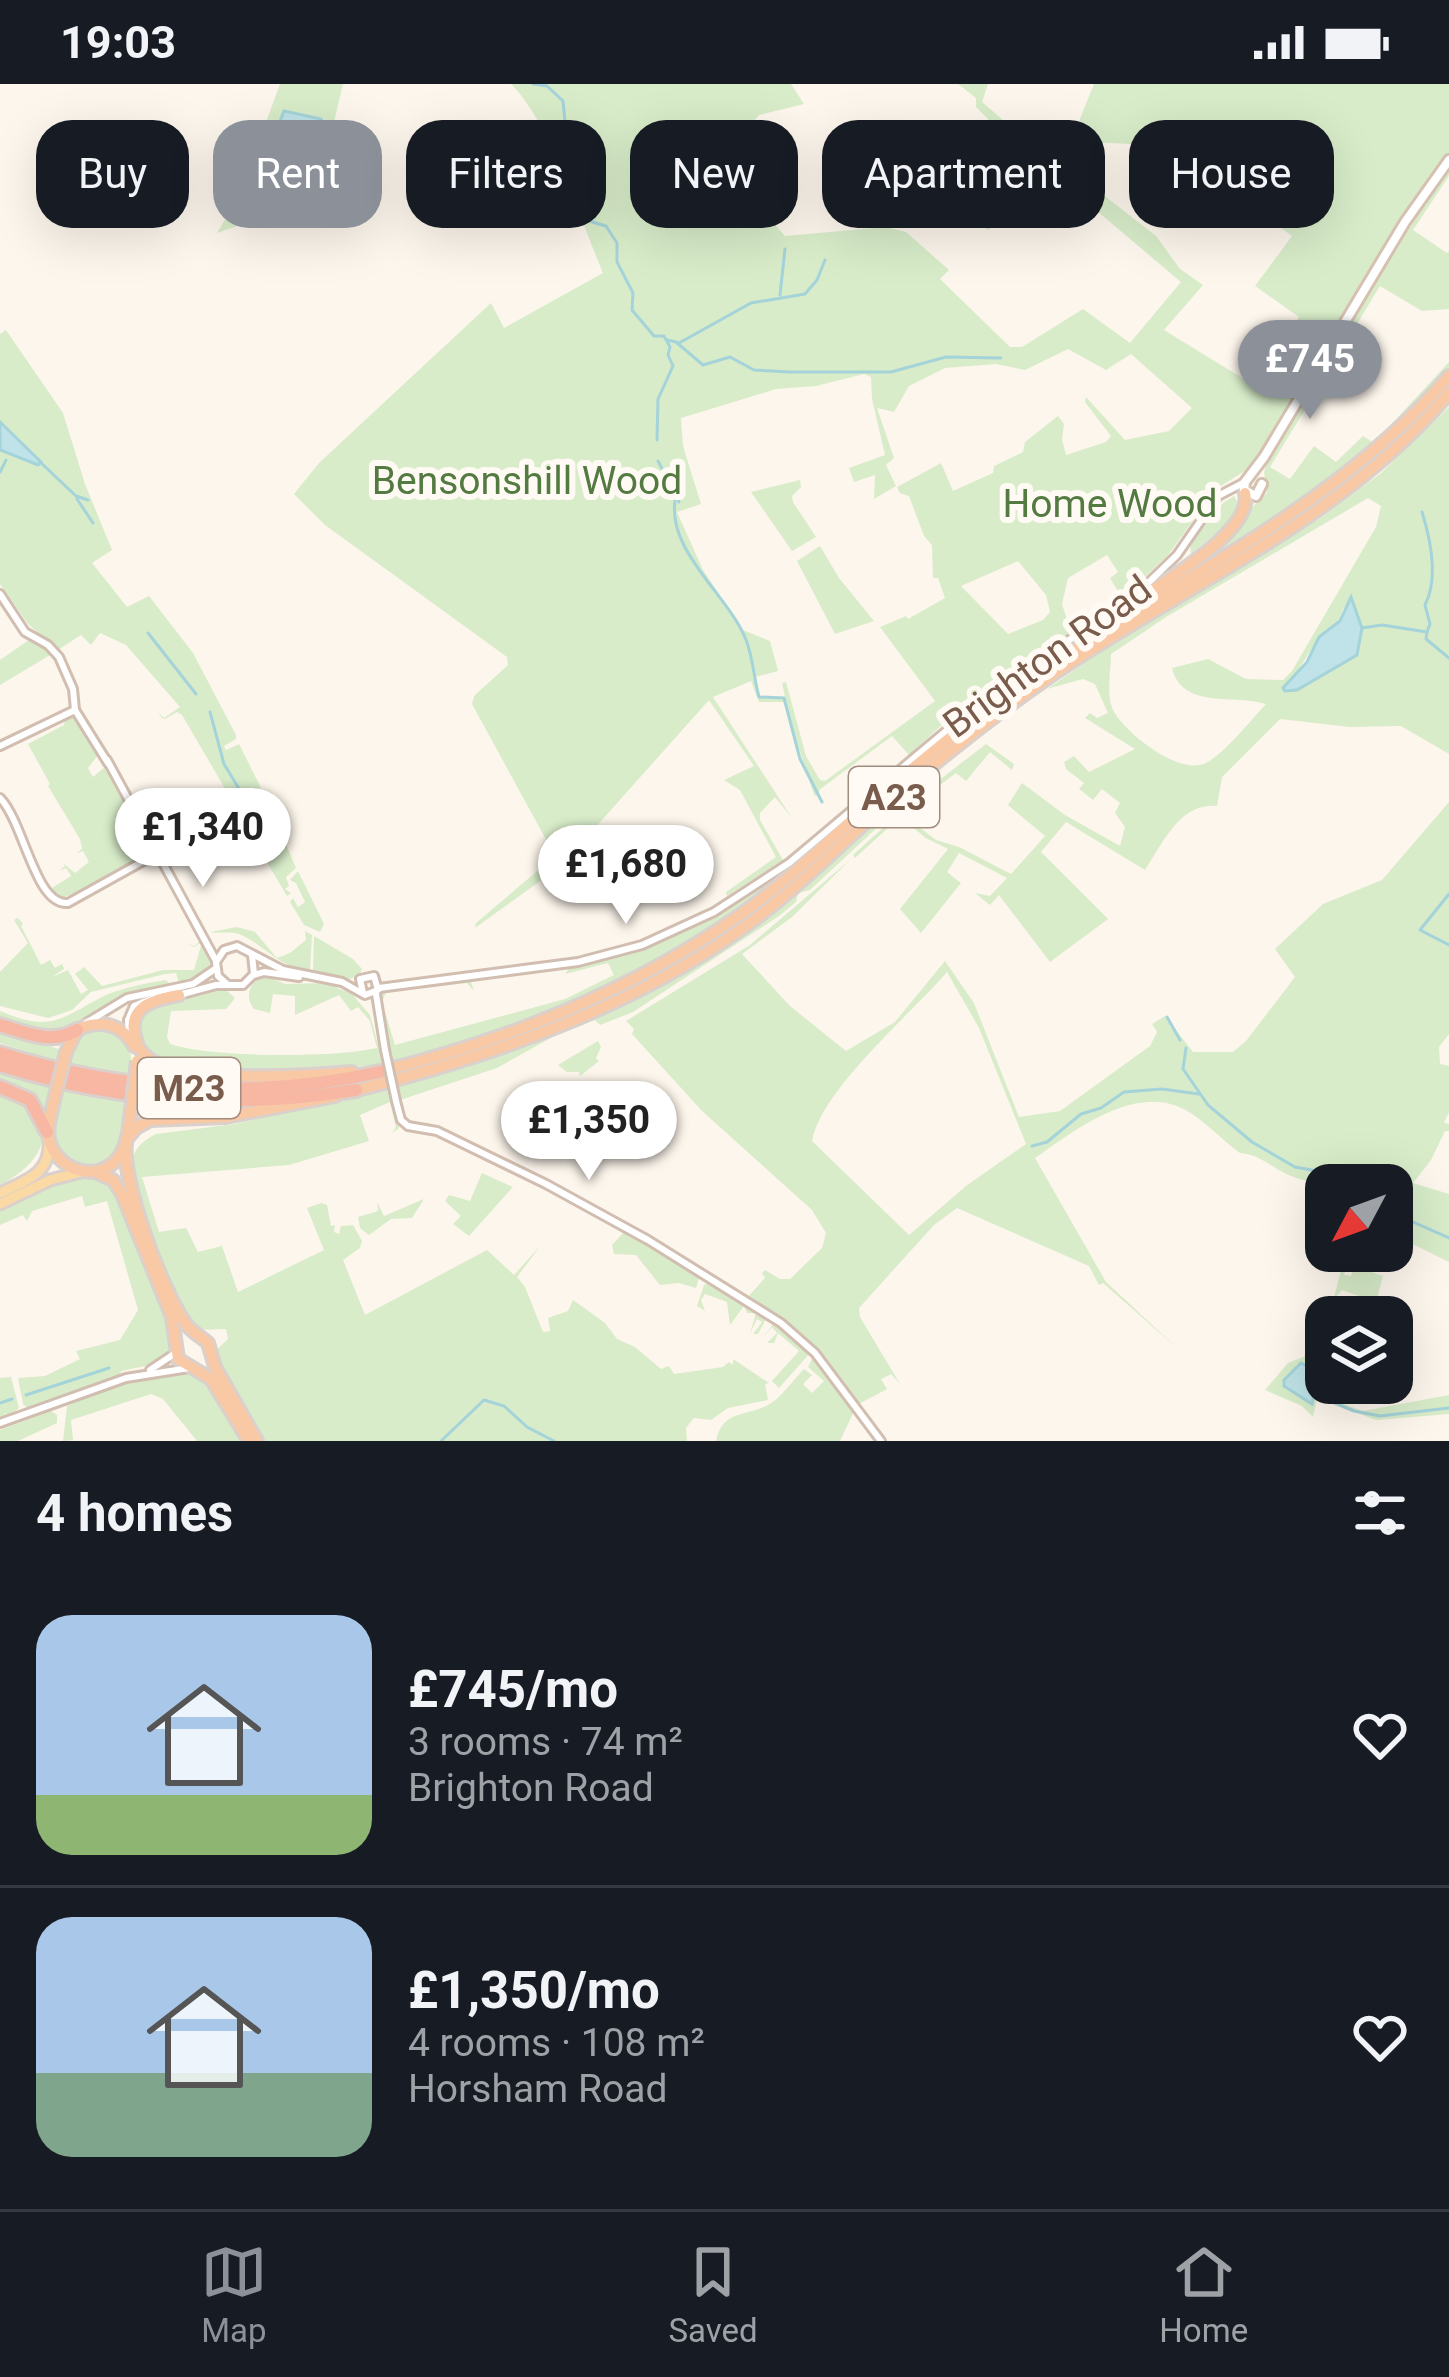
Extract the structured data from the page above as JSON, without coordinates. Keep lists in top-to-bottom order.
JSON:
{
  "streets": {
    "highway": ["A23", "M23"],
    "street": ["Brighton Road"]
  },
  "crossings": [
    ["A23", "M23"]
  ],
  "parks": ["Bensonshill Wood", "Home Wood"],
  "north": "bottom left",
  "page": {
    "status": "19:03",
    "chip": [
      "Buy",
      "Rent",
      "Filters",
      "New",
      "Apartment",
      "House"
    ],
    "price": [
      "£745",
      "£1,340",
      "£1,680",
      "£1,350"
    ],
    "heading": "4 homes",
    "list": [
      {
        "name": "£745/mo",
        "note": "3 rooms · 74 m² · Brighton Road"
      },
      {
        "name": "£1,350/mo",
        "note": "4 rooms · 108 m² · Horsham Road"
      }
    ],
    "tabs": ["Map", "Saved", "Home"]
  }
}
